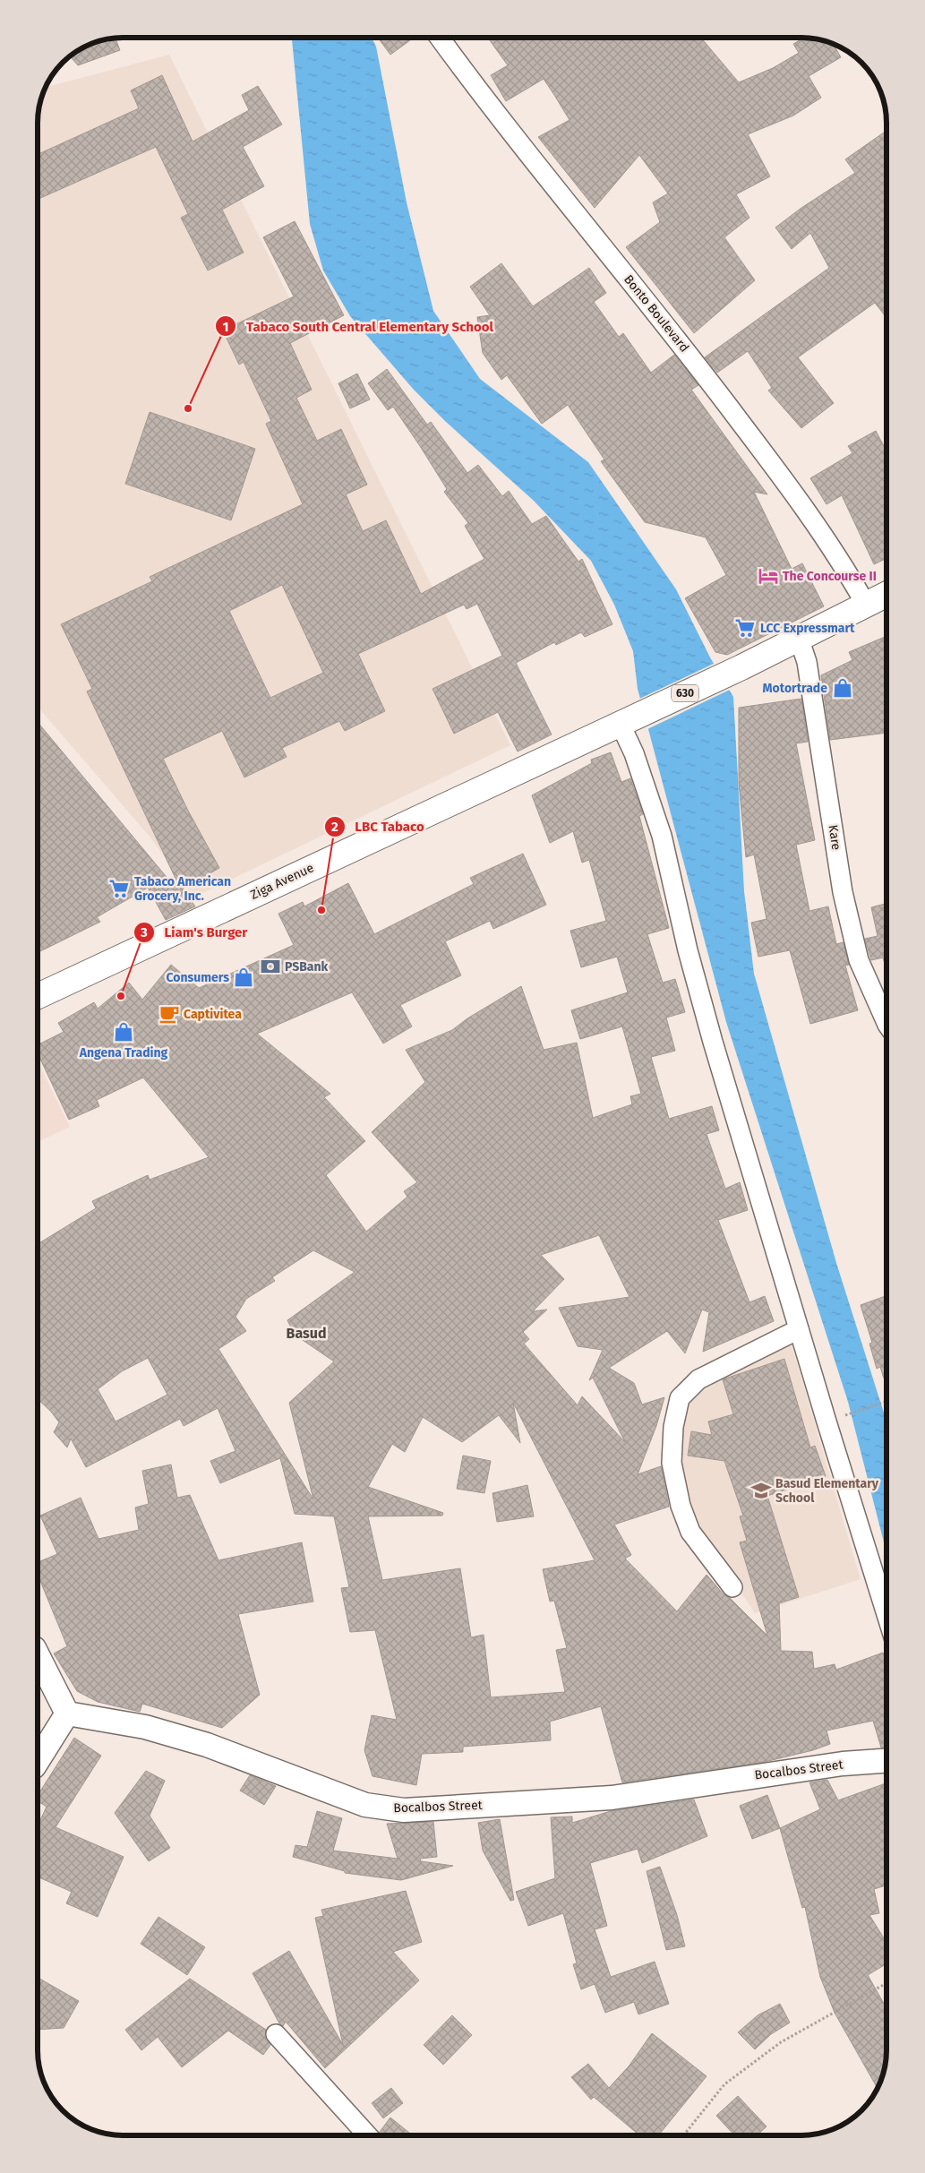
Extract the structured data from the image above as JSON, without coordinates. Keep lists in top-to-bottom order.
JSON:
{
  "streets": {
    "main road": ["630", "Ziga Avenue"],
    "street": ["Bonto Boulevard", "Kare", "Bocalbos Street"]
  },
  "crossings": [
    ["Bonto Boulevard", "630"],
    ["630", "Kare"],
    ["630", "Ziga Avenue"]
  ],
  "districts": ["Basud"],
  "places": {
    "other": ["Tabaco South Central Elementary School", "LBC Tabaco", "Liam's Burger"],
    "hotel": ["The Concourse II"],
    "supermarket": ["LCC Expressmart", "Tabaco American Grocery, Inc."],
    "shop": ["Motortrade", "Consumers", "Angena Trading"],
    "bank": ["PSBank"],
    "cafe": ["Captivitea"],
    "school or university": ["Basud Elementary School"]
  }
}
